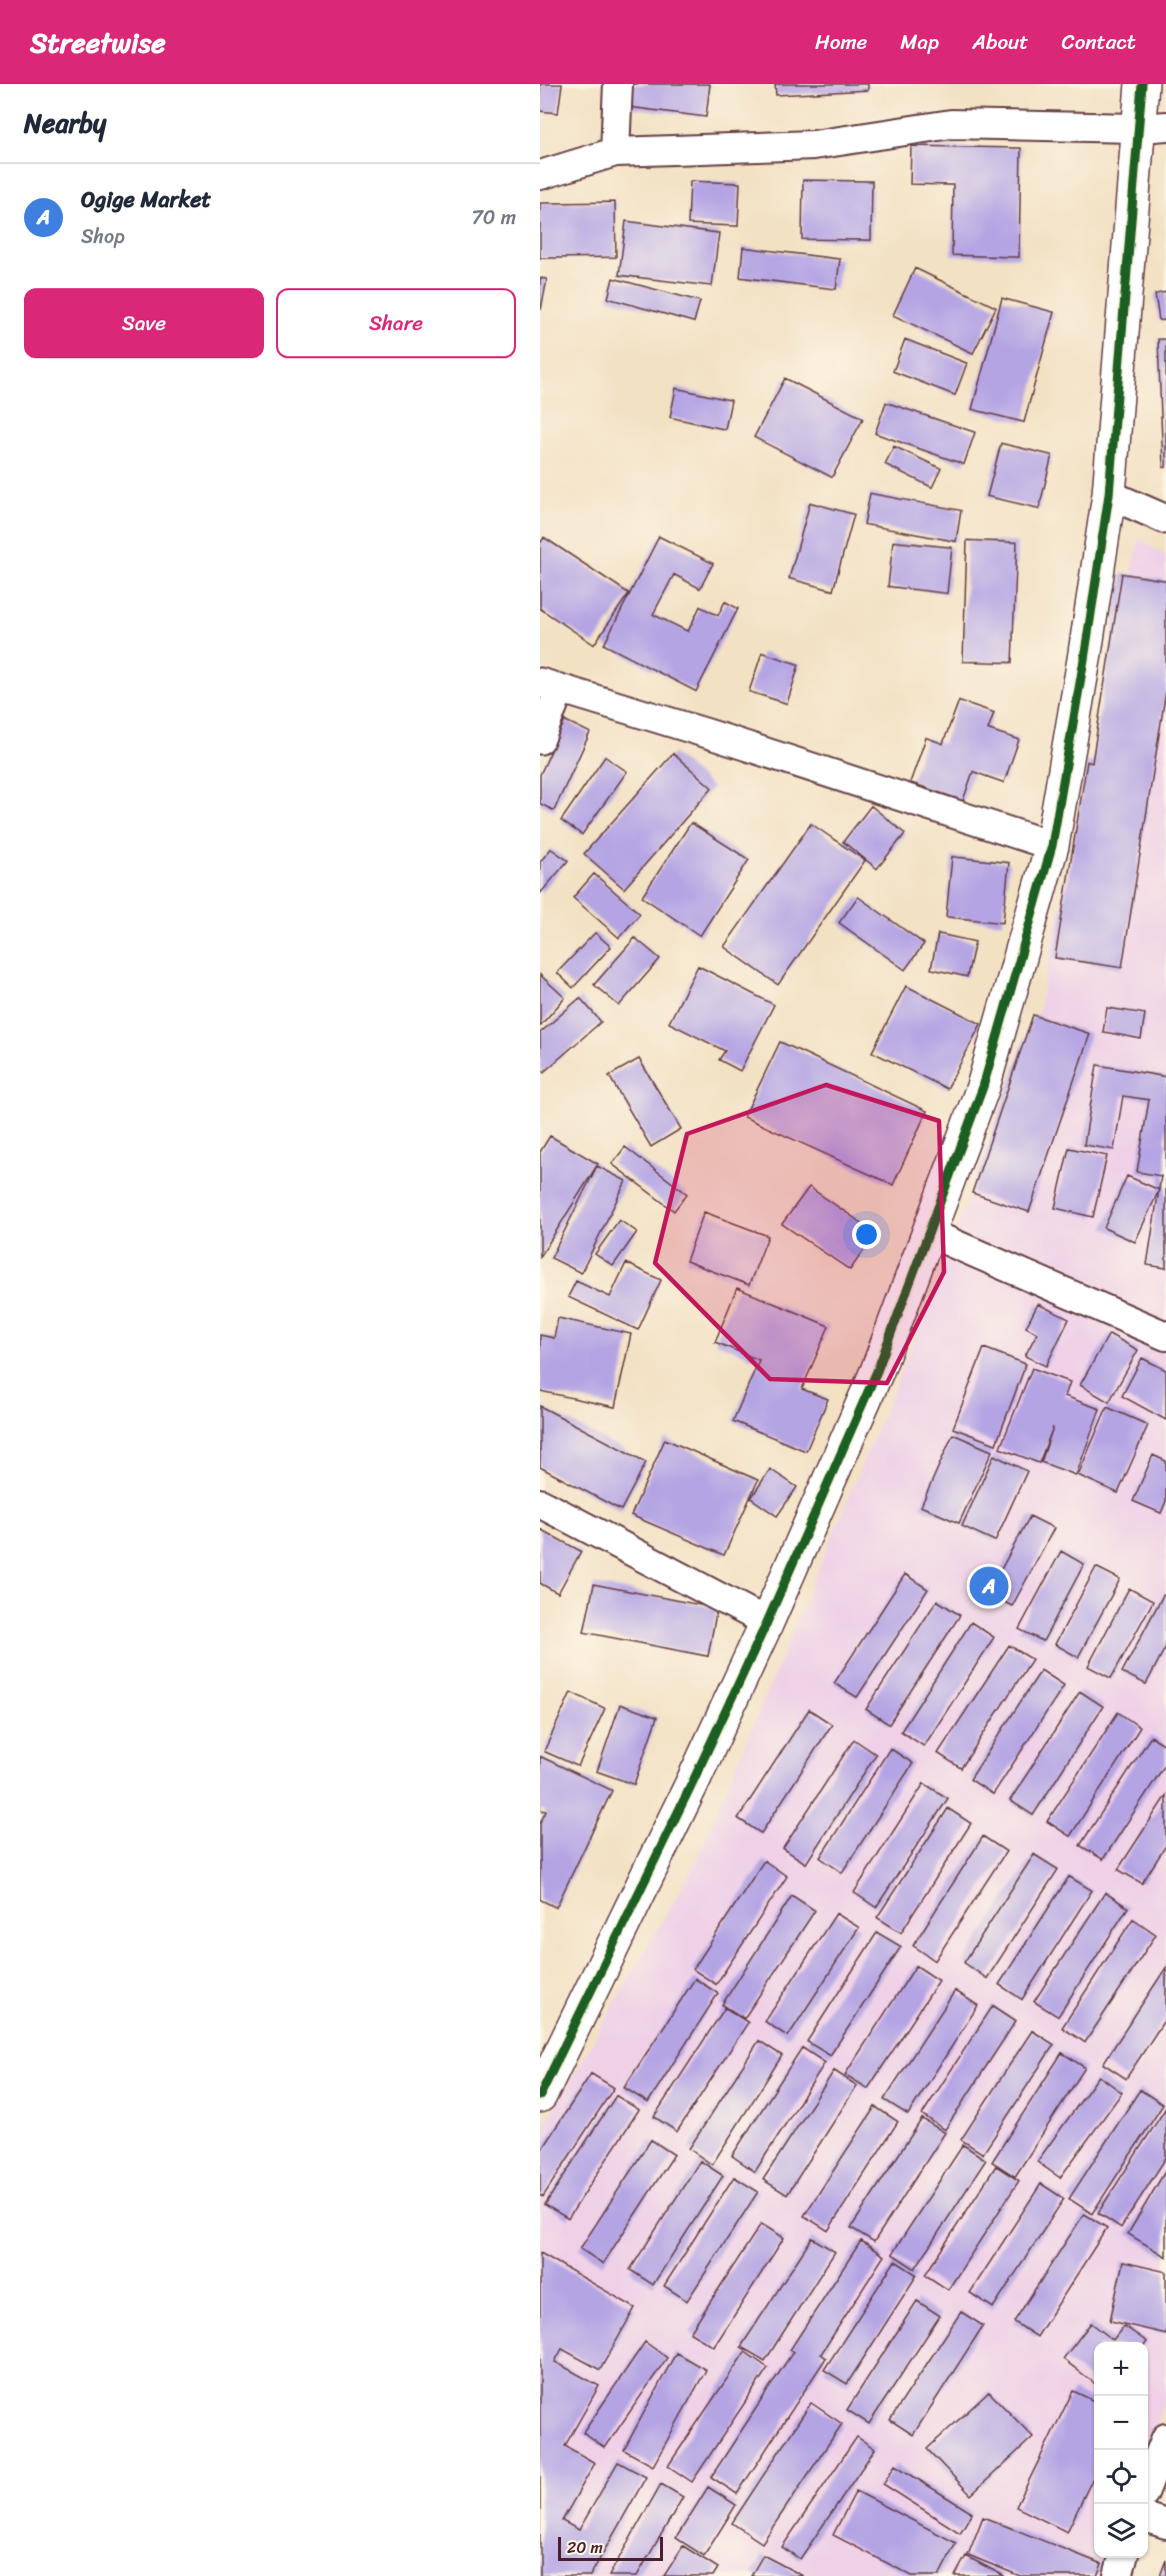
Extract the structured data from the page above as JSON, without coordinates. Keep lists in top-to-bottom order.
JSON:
{
  "scale_bar": "20 m",
  "page": {
    "header": "Streetwise",
    "nav": [
      "Home",
      "Map",
      "About",
      "Contact"
    ],
    "heading": "Nearby",
    "list": [
      {
        "mark": "A",
        "name": "Ogige Market",
        "note": "Shop",
        "value": "70 m"
      }
    ],
    "buttons": ["Save", "Share"],
    "pins": "A",
    "map_buttons": ["+", "−"],
    "scale": "20 m"
  }
}
